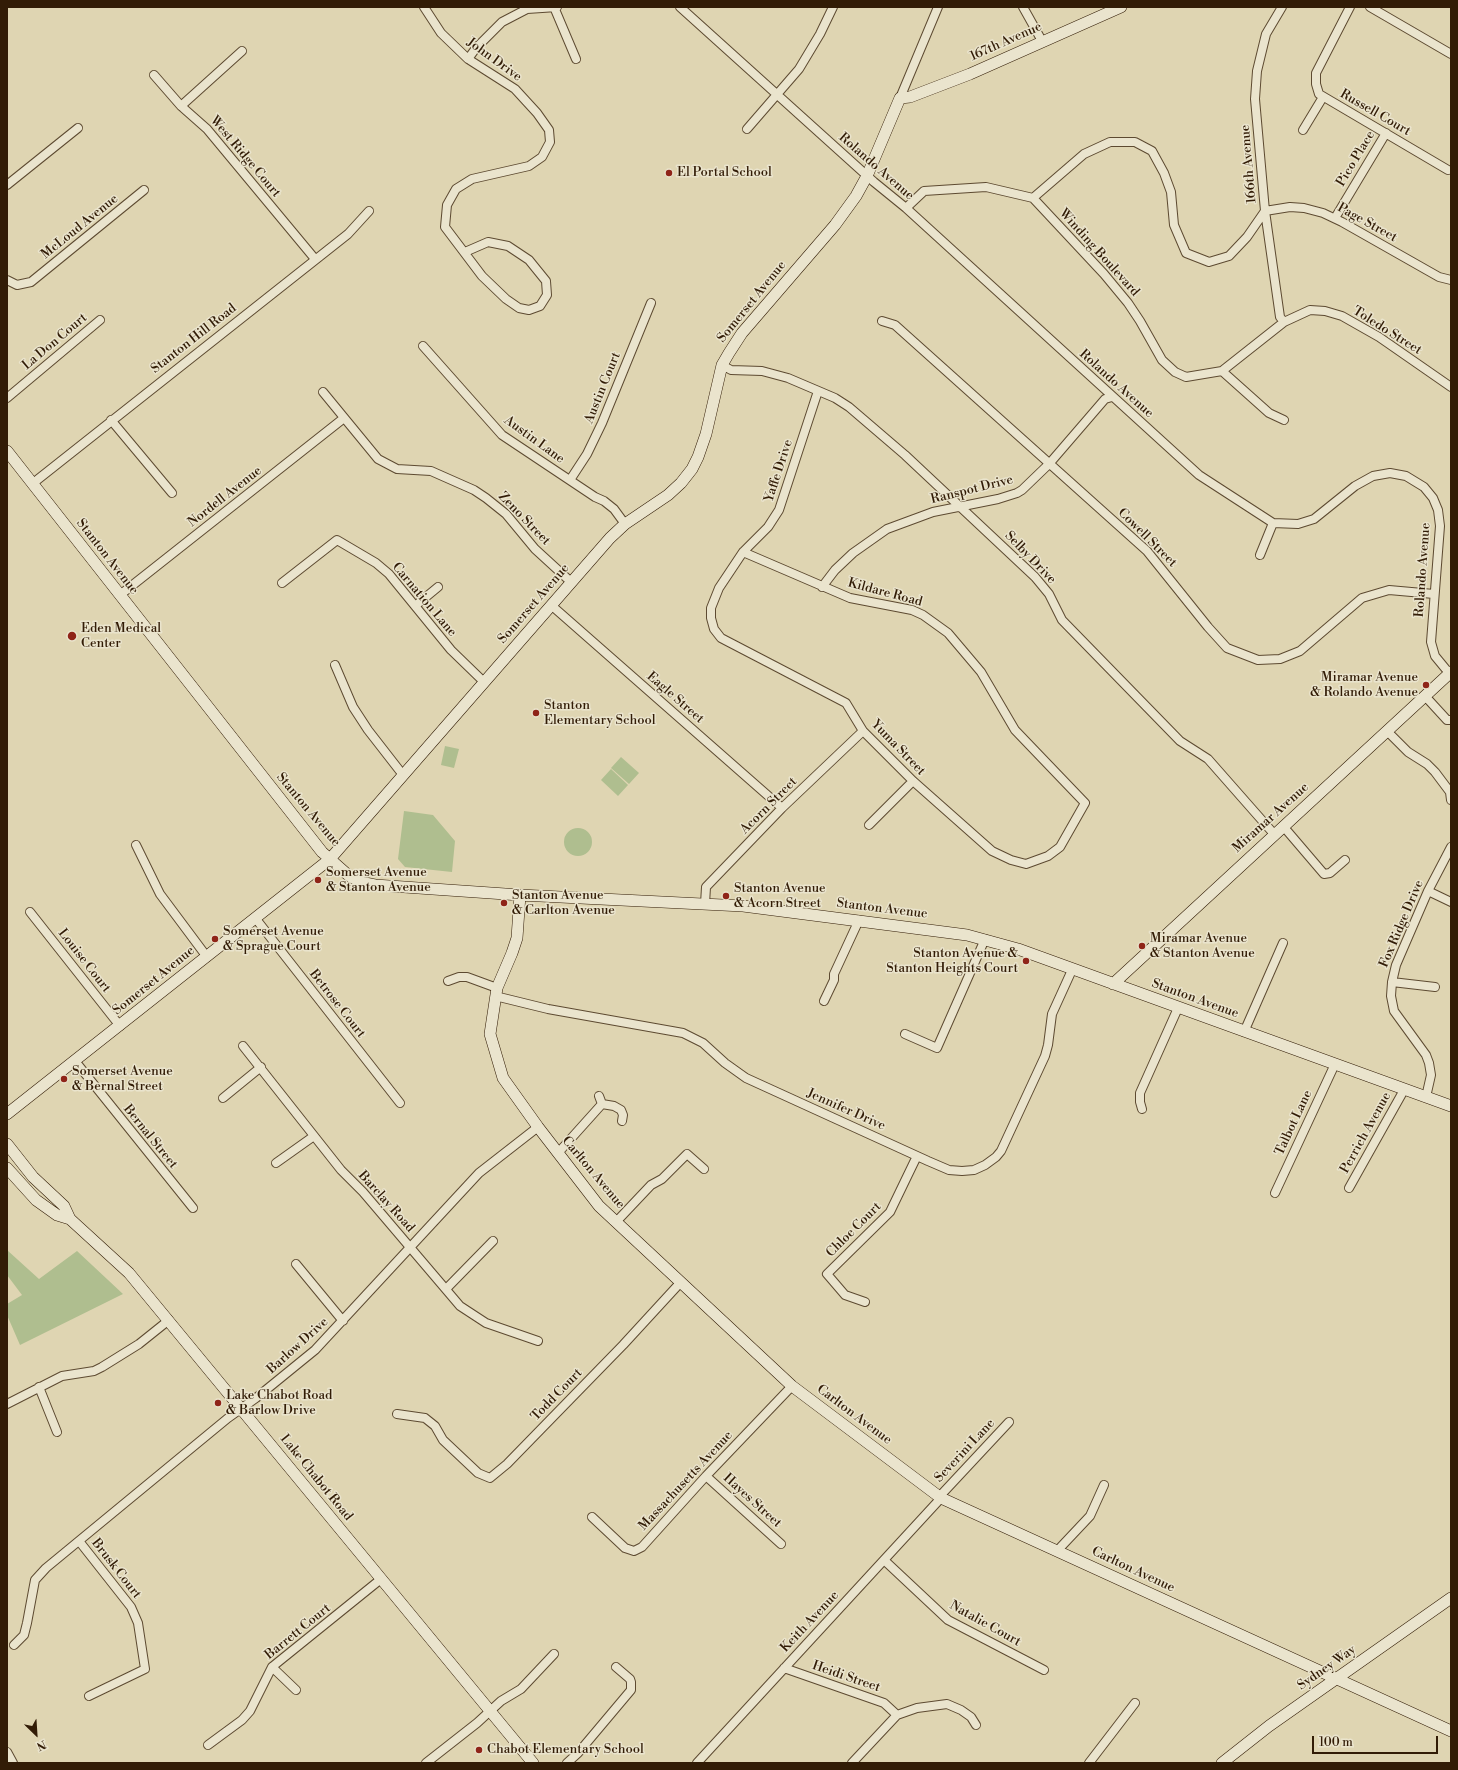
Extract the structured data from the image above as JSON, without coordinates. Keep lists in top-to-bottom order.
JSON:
{
  "streets": {
    "street": [
      "167th Avenue",
      "John Drive",
      "Russell Court",
      "West Ridge Court",
      "Pico Place",
      "166th Avenue",
      "Rolando Avenue",
      "Page Street",
      "McLoud Avenue",
      "Winding Boulevard",
      "Somerset Avenue",
      "Toledo Street",
      "Stanton Hill Road",
      "La Don Court",
      "Austin Court",
      "Austin Lane",
      "Yaffe Drive",
      "Ranspot Drive",
      "Nordell Avenue",
      "Zeno Street",
      "Cowell Street",
      "Stanton Avenue",
      "Selby Drive",
      "Kildare Road",
      "Carnation Lane",
      "Eagle Street",
      "Yuma Street",
      "Acorn Street",
      "Miramar Avenue",
      "Fox Ridge Drive",
      "Louise Court",
      "Betrose Court",
      "Jennifer Drive",
      "Talbot Lane",
      "Perrich Avenue",
      "Bernal Street",
      "Carlton Avenue",
      "Barclay Road",
      "Chloe Court",
      "Barlow Drive",
      "Todd Court",
      "Severini Lane",
      "Lake Chabot Road",
      "Massachusetts Avenue",
      "Hayes Street",
      "Brusk Court",
      "Keith Avenue",
      "Natalie Court",
      "Barrett Court",
      "Sydney Way",
      "Heidi Street"
    ]
  },
  "crossings": [
    ["167th Avenue", "Somerset Avenue"],
    ["Russell Court", "Pico Place"],
    ["West Ridge Court", "Stanton Hill Road"],
    ["Pico Place", "Page Street"],
    ["166th Avenue", "Page Street"],
    ["166th Avenue", "Winding Boulevard"],
    ["166th Avenue", "Toledo Street"],
    ["Rolando Avenue", "Somerset Avenue"],
    ["Rolando Avenue", "Ranspot Drive"],
    ["Rolando Avenue", "Cowell Street"],
    ["Rolando Avenue", "Miramar Avenue"],
    ["Winding Boulevard", "Toledo Street"],
    ["Somerset Avenue", "Austin Lane"],
    ["Somerset Avenue", "Zeno Street"],
    ["Somerset Avenue", "Stanton Avenue"],
    ["Somerset Avenue", "Selby Drive"],
    ["Somerset Avenue", "Carnation Lane"],
    ["Somerset Avenue", "Eagle Street"],
    ["Somerset Avenue", "Louise Court"],
    ["Somerset Avenue", "Betrose Court"],
    ["Somerset Avenue", "Bernal Street"],
    ["Stanton Hill Road", "Stanton Avenue"],
    ["Austin Court", "Austin Lane"],
    ["Yaffe Drive", "Selby Drive"],
    ["Yaffe Drive", "Kildare Road"],
    ["Yaffe Drive", "Yuma Street"],
    ["Ranspot Drive", "Cowell Street"],
    ["Ranspot Drive", "Selby Drive"],
    ["Ranspot Drive", "Kildare Road"],
    ["Nordell Avenue", "Zeno Street"],
    ["Nordell Avenue", "Stanton Avenue"],
    ["Stanton Avenue", "Acorn Street"],
    ["Stanton Avenue", "Miramar Avenue"],
    ["Stanton Avenue", "Fox Ridge Drive"],
    ["Stanton Avenue", "Jennifer Drive"],
    ["Stanton Avenue", "Talbot Lane"],
    ["Stanton Avenue", "Perrich Avenue"],
    ["Stanton Avenue", "Carlton Avenue"],
    ["Selby Drive", "Miramar Avenue"],
    ["Kildare Road", "Yuma Street"],
    ["Eagle Street", "Acorn Street"],
    ["Yuma Street", "Acorn Street"],
    ["Jennifer Drive", "Carlton Avenue"],
    ["Jennifer Drive", "Chloe Court"],
    ["Carlton Avenue", "Barlow Drive"],
    ["Carlton Avenue", "Todd Court"],
    ["Carlton Avenue", "Severini Lane"],
    ["Carlton Avenue", "Massachusetts Avenue"],
    ["Carlton Avenue", "Keith Avenue"],
    ["Carlton Avenue", "Sydney Way"],
    ["Barclay Road", "Barlow Drive"],
    ["Barlow Drive", "Lake Chabot Road"],
    ["Barlow Drive", "Brusk Court"],
    ["Severini Lane", "Keith Avenue"],
    ["Lake Chabot Road", "Barrett Court"],
    ["Massachusetts Avenue", "Hayes Street"],
    ["Keith Avenue", "Natalie Court"],
    ["Keith Avenue", "Heidi Street"]
  ],
  "places": [
    "El Portal School",
    "Eden Medical Center",
    "Miramar Avenue & Rolando Avenue",
    "Stanton Elementary School",
    "Somerset Avenue & Stanton Avenue",
    "Stanton Avenue & Acorn Street",
    "Stanton Avenue & Carlton Avenue",
    "Somerset Avenue & Sprague Court",
    "Miramar Avenue & Stanton Avenue",
    "Stanton Avenue & Stanton Heights Court",
    "Somerset Avenue & Bernal Street",
    "Lake Chabot Road & Barlow Drive",
    "Chabot Elementary School"
  ],
  "scale_bar": "100 m",
  "north": "bottom right"
}
